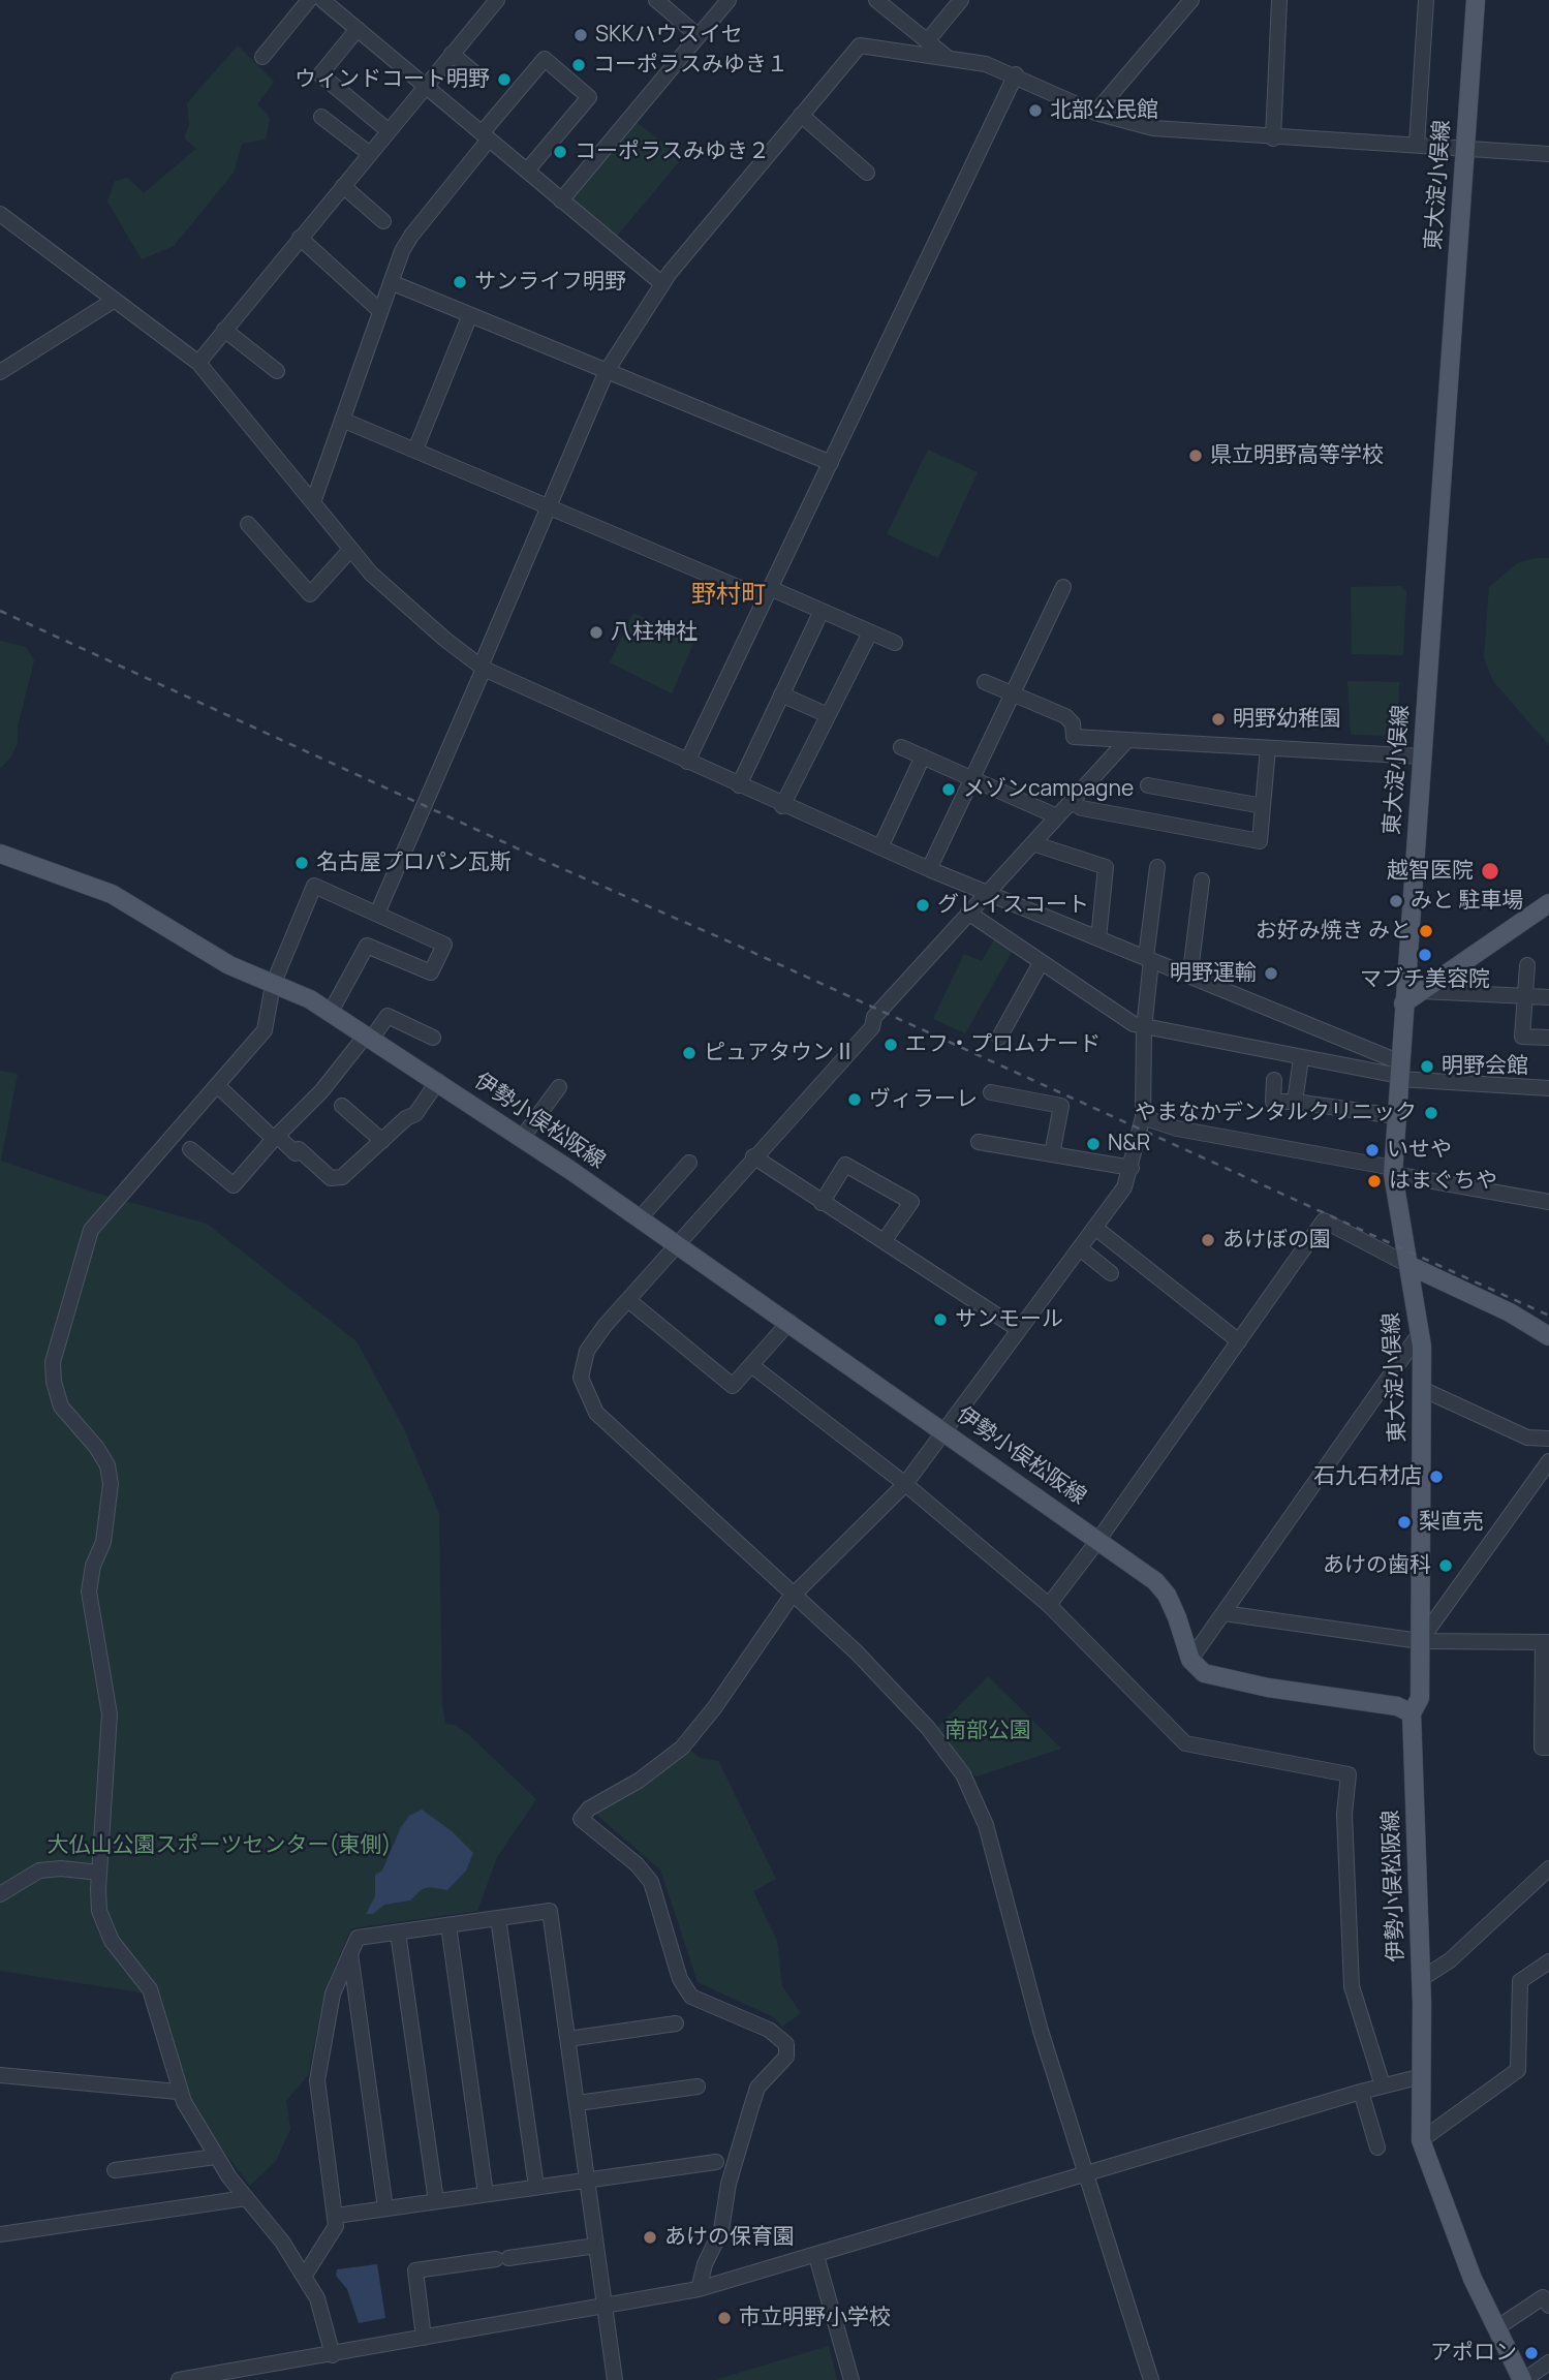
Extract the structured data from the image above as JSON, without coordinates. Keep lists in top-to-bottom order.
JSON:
{
  "streets": {
    "main road": ["東大淀小俣線", "伊勢小俣松阪線"]
  },
  "crossings": [
    ["東大淀小俣線", "伊勢小俣松阪線"]
  ],
  "districts": ["野村町"],
  "parks": ["南部公園", "大仏山公園スポーツセンター(東側)"],
  "places": [
    "SKKハウスイセ",
    "コーポラスみゆき１",
    "ウィンドコート明野",
    "北部公民館",
    "コーポラスみゆき２",
    "サンライフ明野",
    "県立明野高等学校",
    "八柱神社",
    "明野幼稚園",
    "メゾンcampagne",
    "名古屋プロパン瓦斯",
    "越智医院",
    "みと 駐車場",
    "グレイスコート",
    "お好み焼き みと",
    "マブチ美容院",
    "明野運輸",
    "エフ・プロムナード",
    "ピュアタウンⅡ",
    "明野会館",
    "ヴィラーレ",
    "やまなかデンタルクリニック",
    "N&R",
    "いせや",
    "はまぐちや",
    "あけぼの園",
    "サンモール",
    "石九石材店",
    "梨直売",
    "あけの歯科",
    "あけの保育園",
    "市立明野小学校",
    "アポロン"
  ]
}
